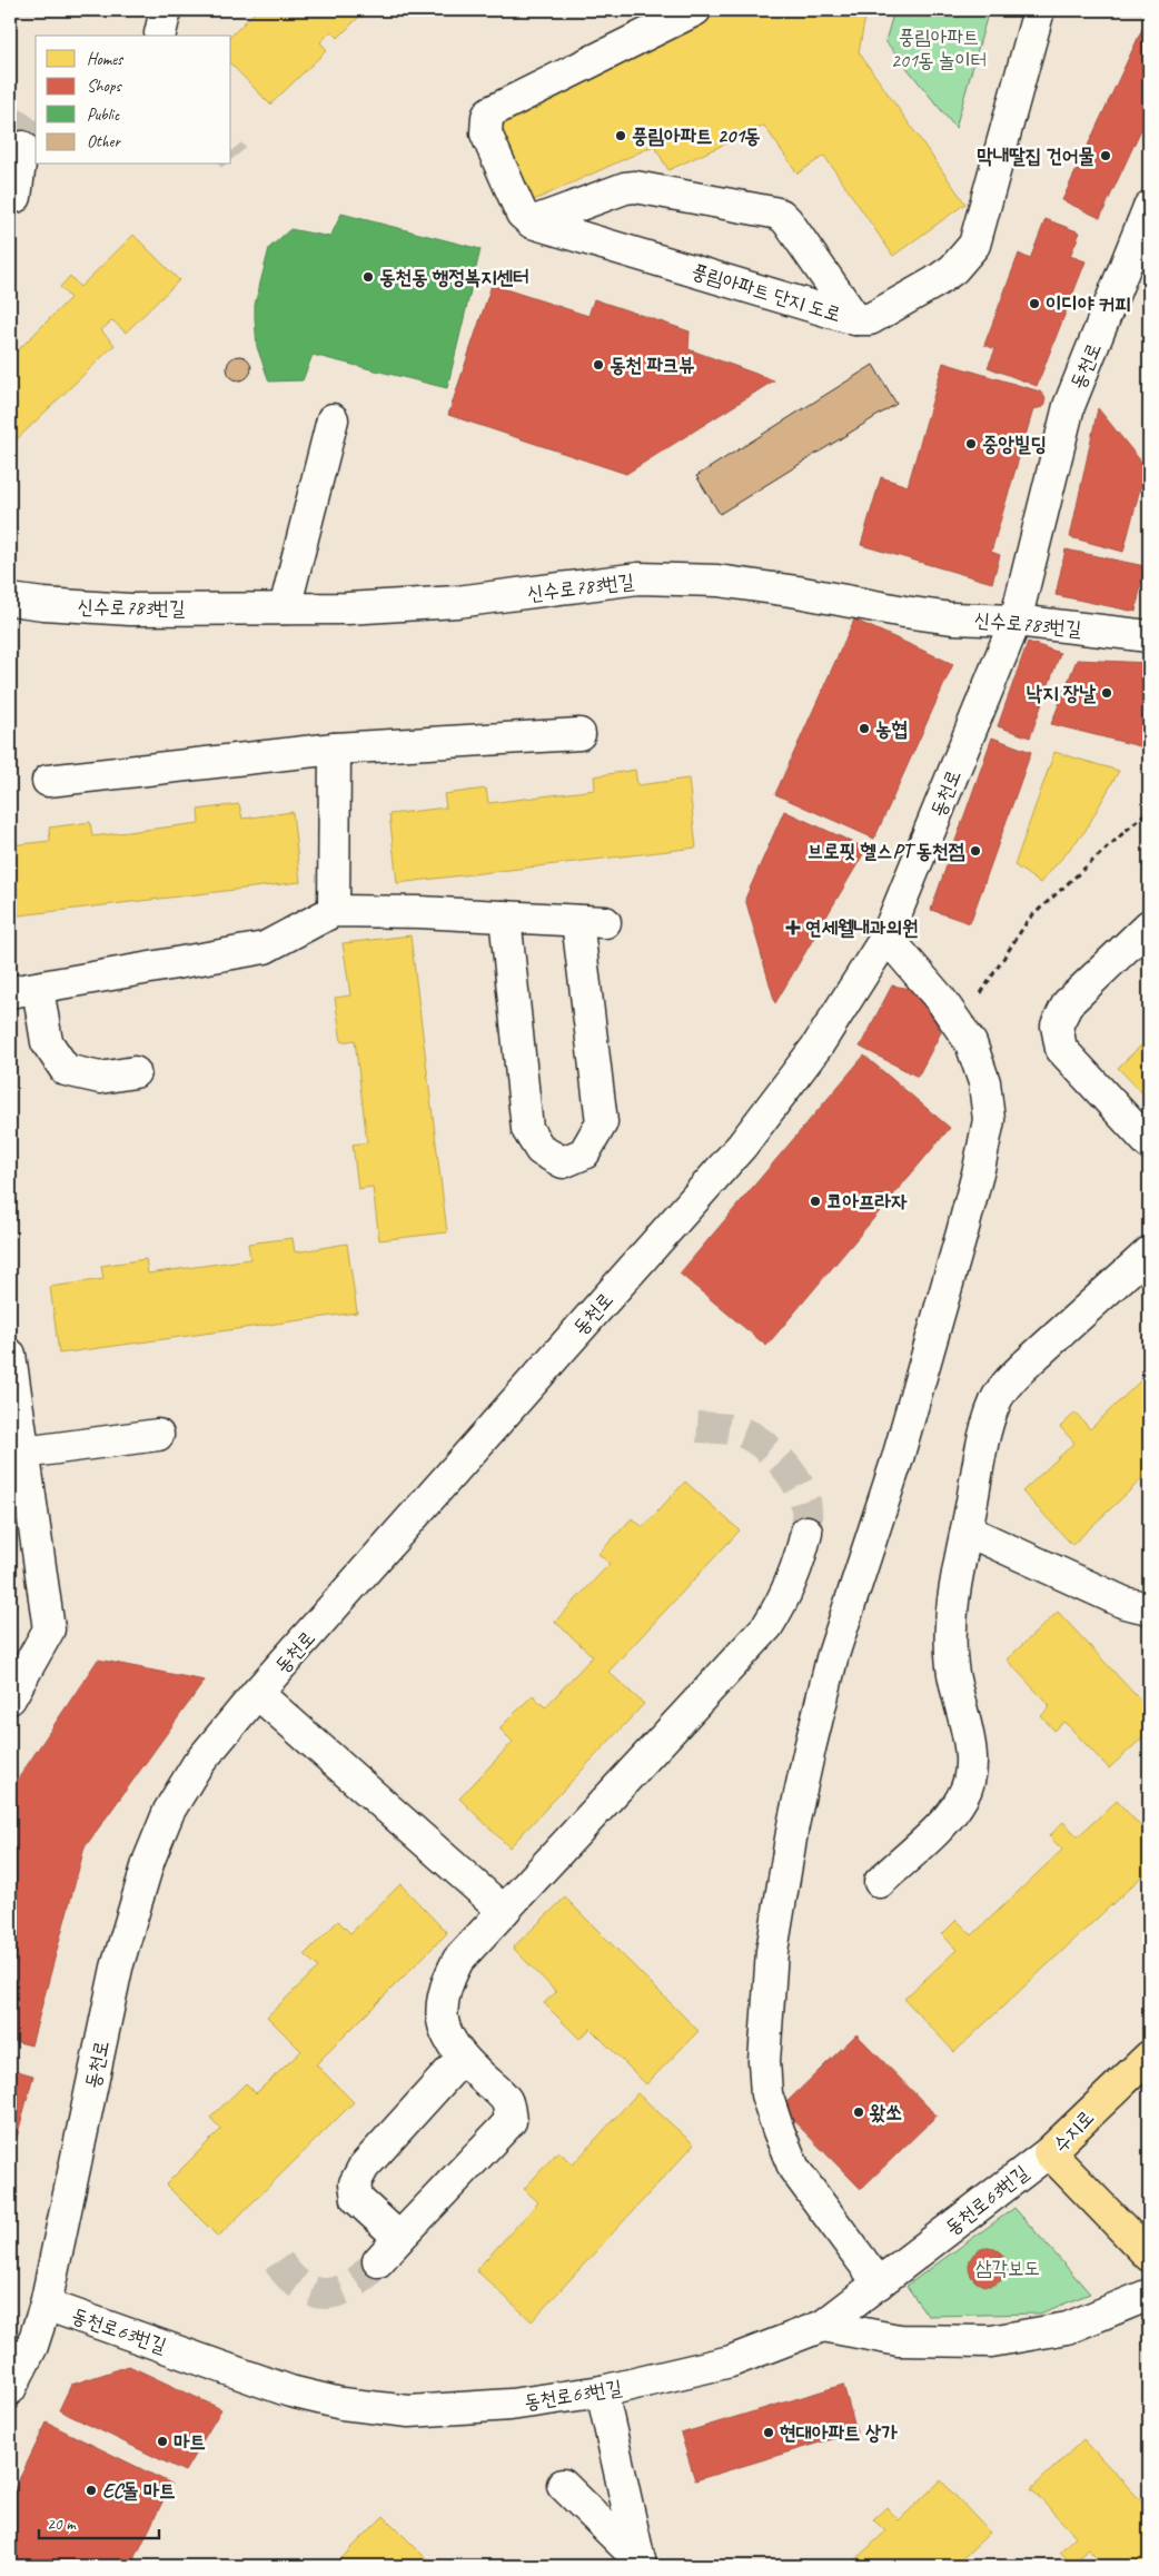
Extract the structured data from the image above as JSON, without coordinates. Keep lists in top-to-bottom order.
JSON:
{
  "streets": {
    "main road": ["수지로"],
    "street": [
      "풍림아파트 단지 도로",
      "동천로",
      "신수로783번길",
      "동천로63번길"
    ]
  },
  "crossings": [
    ["동천로", "신수로783번길"],
    ["동천로", "동천로63번길"],
    ["수지로", "동천로63번길"]
  ],
  "parks": ["풍림아파트 201동 놀이터", "삼각보도"],
  "places": {
    "other": [
      "풍림아파트 201동",
      "막내딸집 건어물",
      "동천동 행정복지센터",
      "이디야 커피",
      "동천 파크뷰",
      "중앙빌딩",
      "낙지 장날",
      "농협",
      "브로핏 헬스PT 동천점",
      "코아프라자",
      "왔쏘",
      "현대아파트 상가",
      "마트",
      "EC돌 마트"
    ],
    "health": ["연세웰내과의원"]
  },
  "legend": [
    "Homes",
    "Shops",
    "Public",
    "Other"
  ],
  "scale_bar": "20 m"
}
